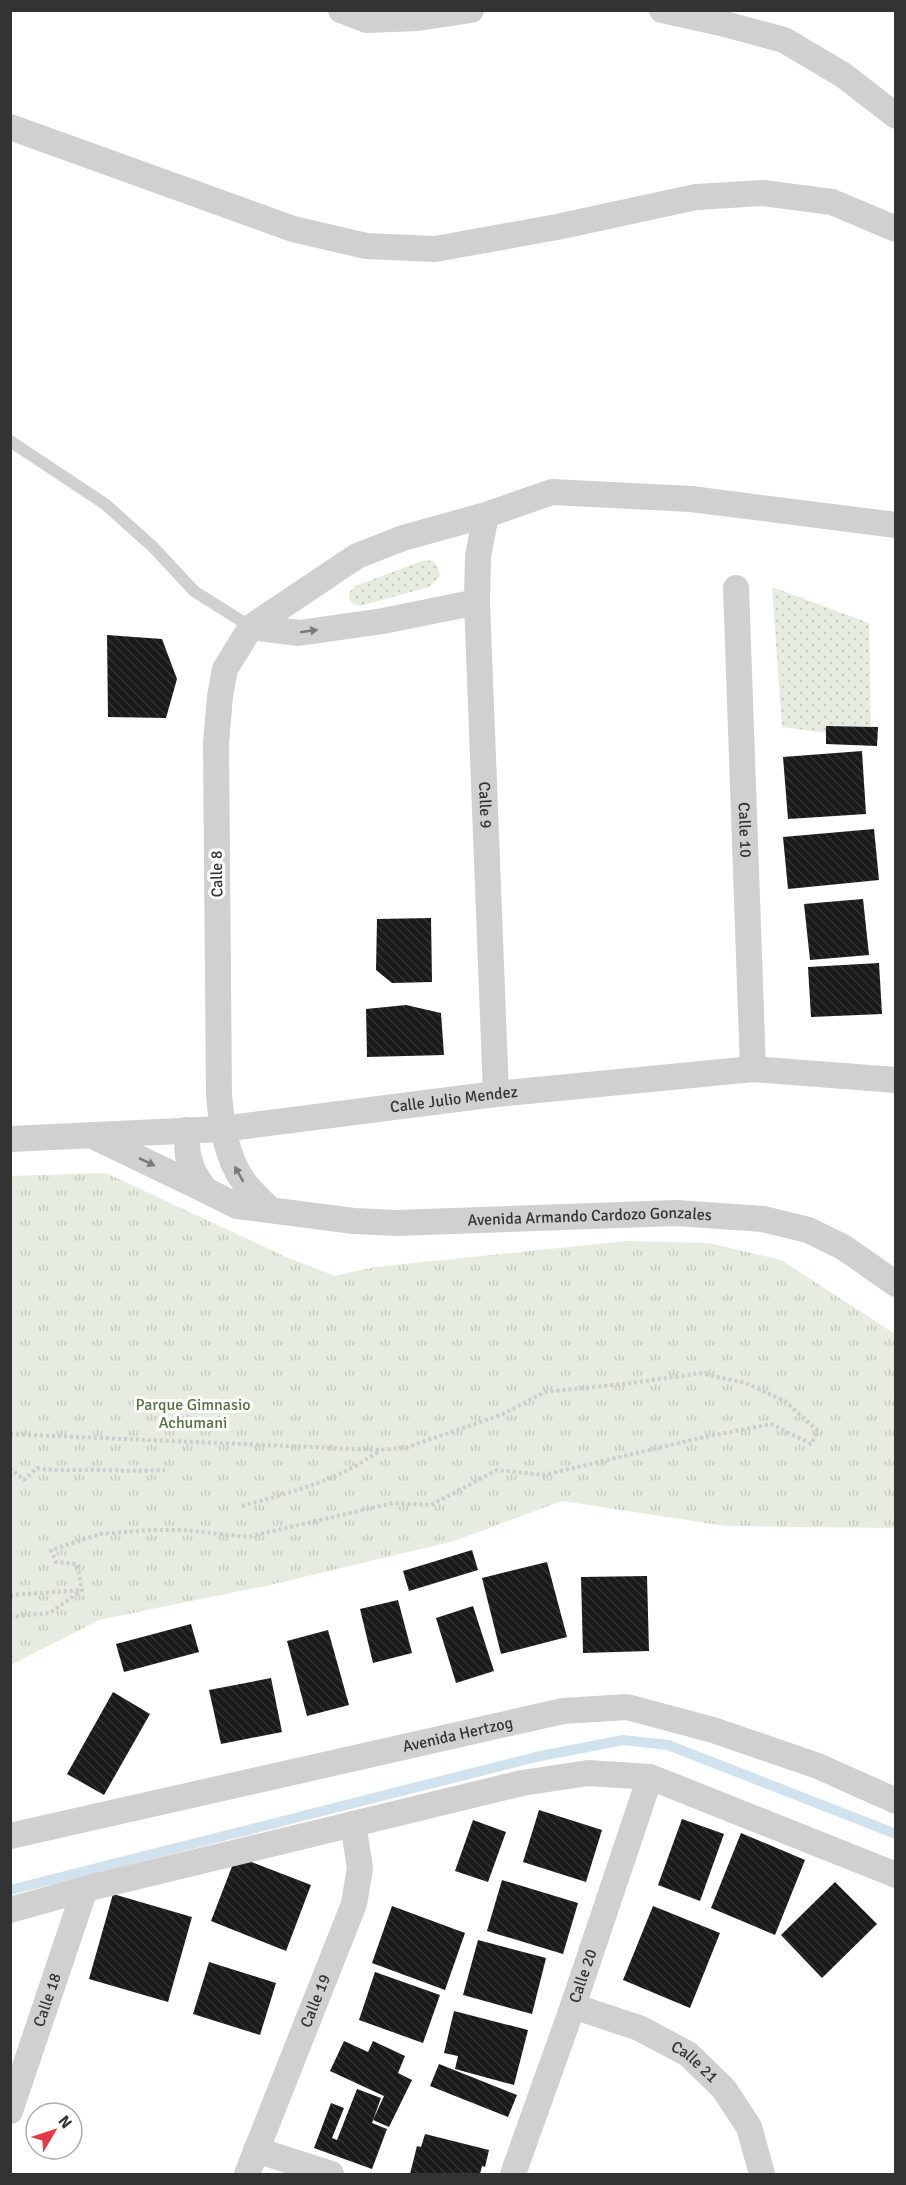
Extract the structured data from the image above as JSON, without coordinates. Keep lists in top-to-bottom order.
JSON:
{
  "streets": {
    "street": [
      "Calle 9",
      "Calle 10",
      "Calle 8",
      "Calle Julio Mendez",
      "Avenida Armando Cardozo Gonzales",
      "Avenida Hertzog",
      "Calle 20",
      "Calle 18",
      "Calle 19",
      "Calle 21"
    ]
  },
  "crossings": [
    ["Calle 9", "Calle Julio Mendez"],
    ["Calle 10", "Calle Julio Mendez"],
    ["Calle 8", "Calle Julio Mendez"],
    ["Calle Julio Mendez", "Avenida Armando Cardozo Gonzales"],
    ["Calle 20", "Calle 21"]
  ],
  "parks": ["Parque Gimnasio Achumani"],
  "north": "top right"
}
